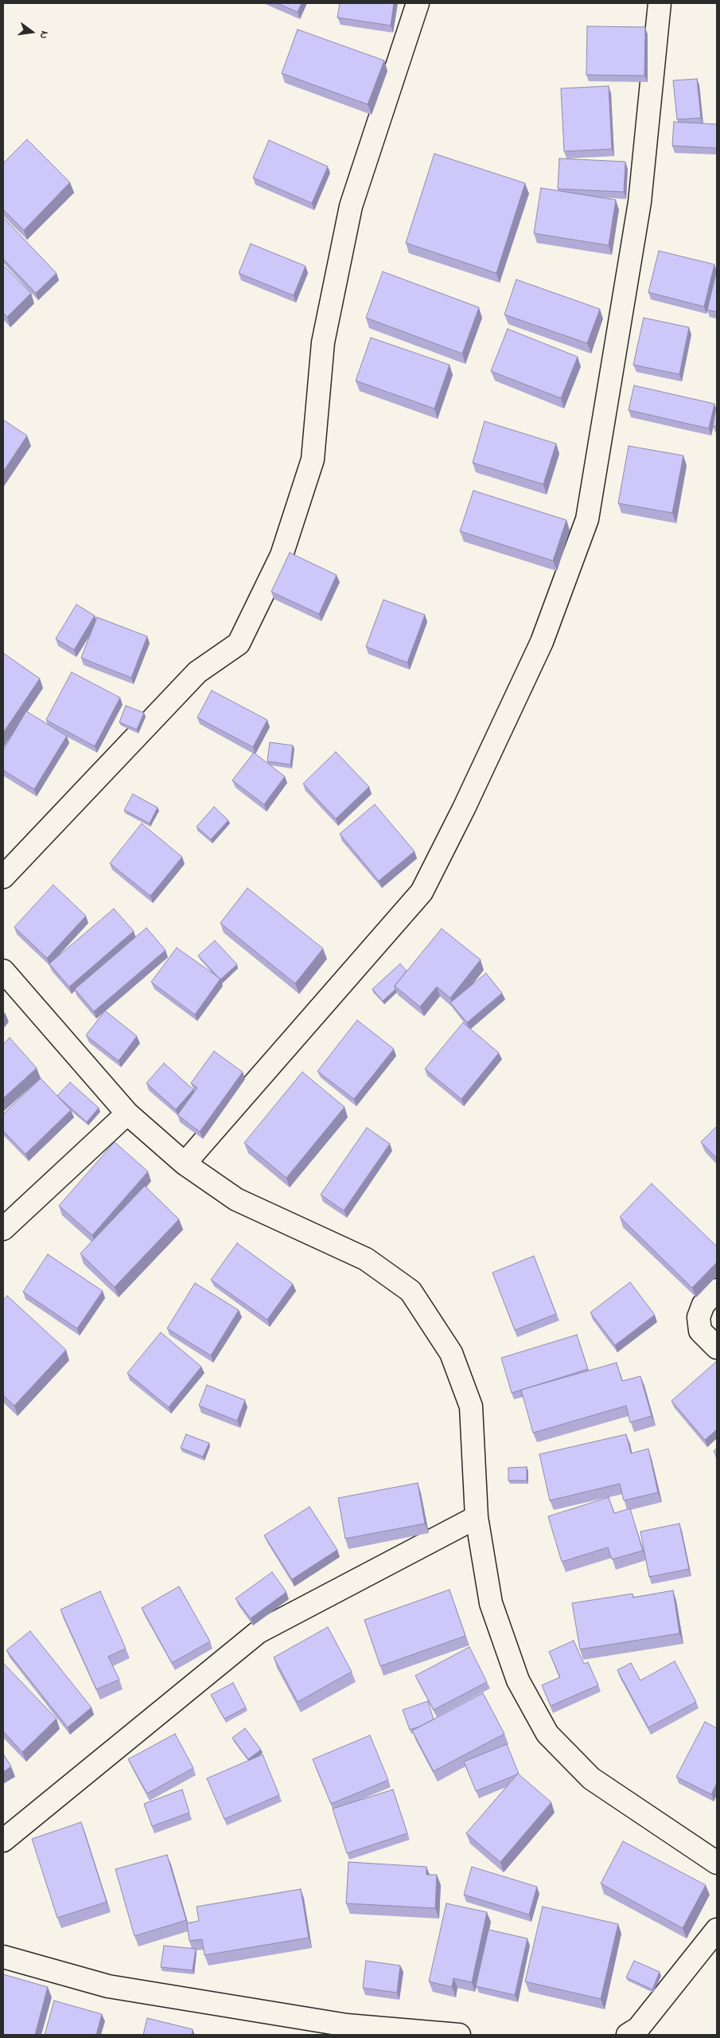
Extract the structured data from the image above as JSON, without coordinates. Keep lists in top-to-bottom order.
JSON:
{
  "north": "right"
}
